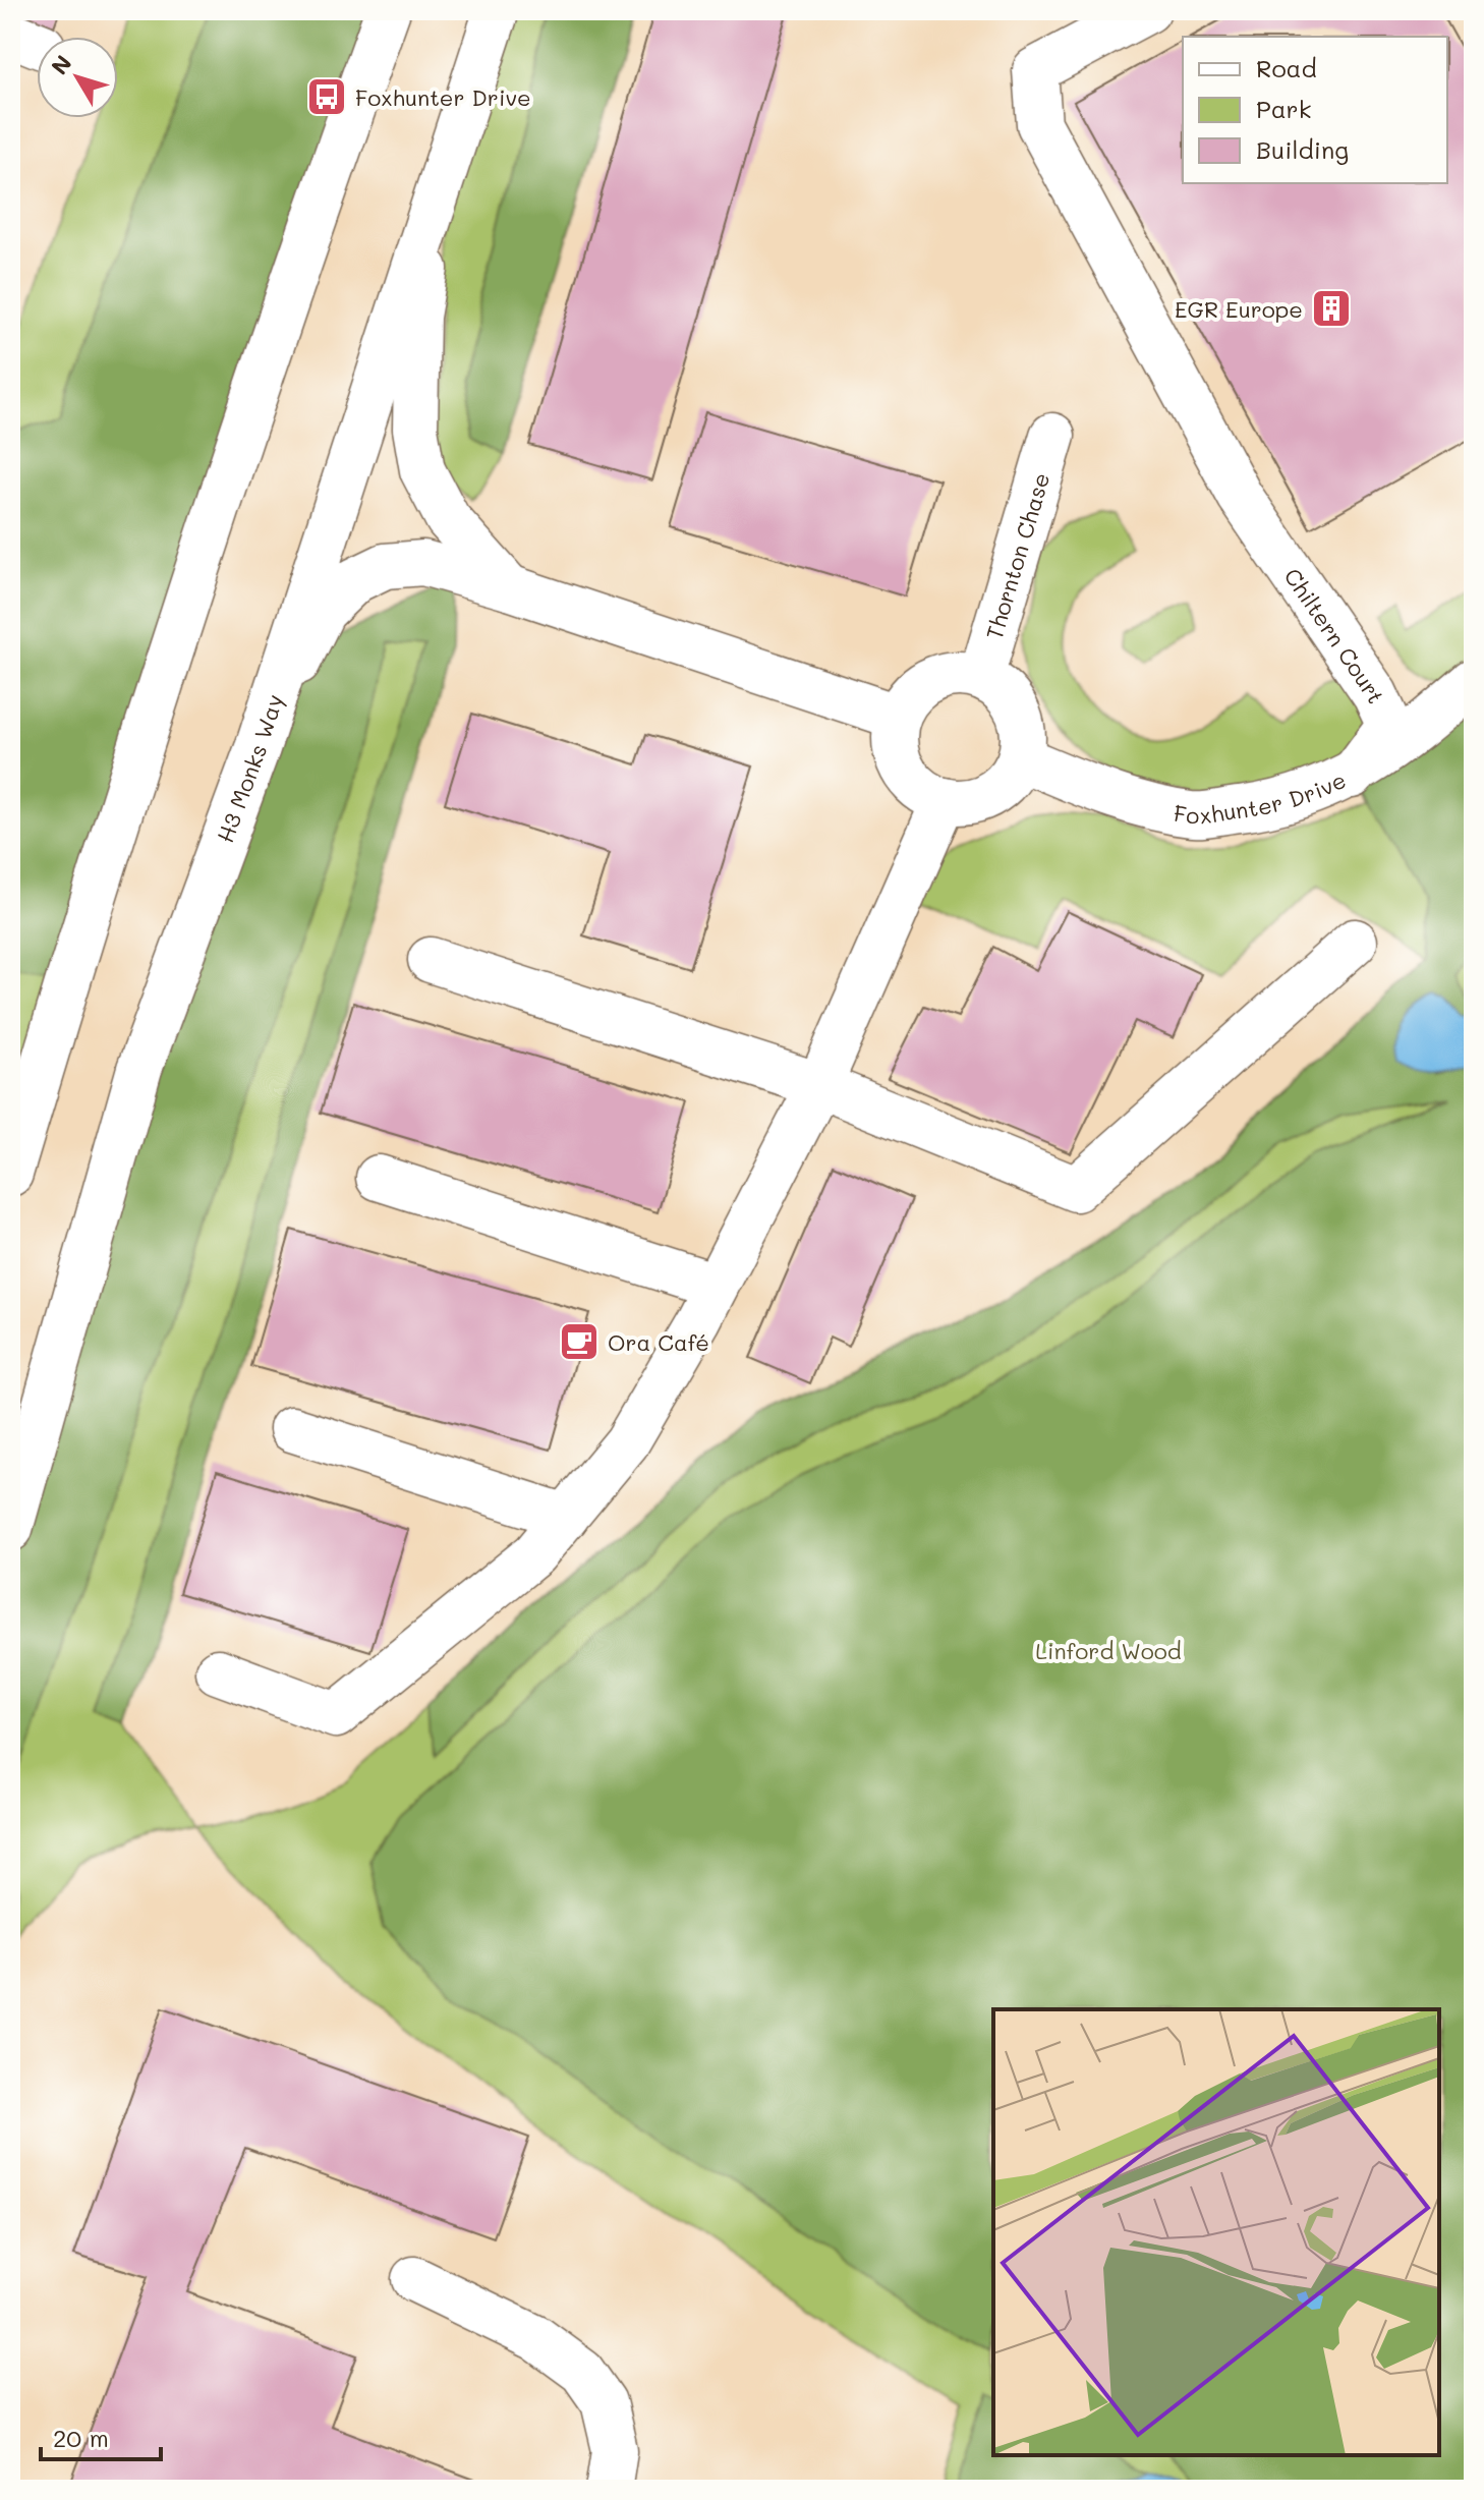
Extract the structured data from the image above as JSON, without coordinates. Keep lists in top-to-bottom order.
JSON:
{
  "streets": {
    "main road": [
      "Thornton Chase",
      "Chiltern Court",
      "H3 Monks Way",
      "Foxhunter Drive"
    ]
  },
  "crossings": [
    ["Thornton Chase", "Foxhunter Drive"],
    ["Chiltern Court", "Foxhunter Drive"]
  ],
  "parks": ["Linford Wood"],
  "places": {
    "bus stop": ["Foxhunter Drive"],
    "building": ["EGR Europe"],
    "cafe": ["Ora Café"]
  },
  "legend": ["Road", "Park", "Building"],
  "scale_bar": "20 m",
  "north": "top left"
}
